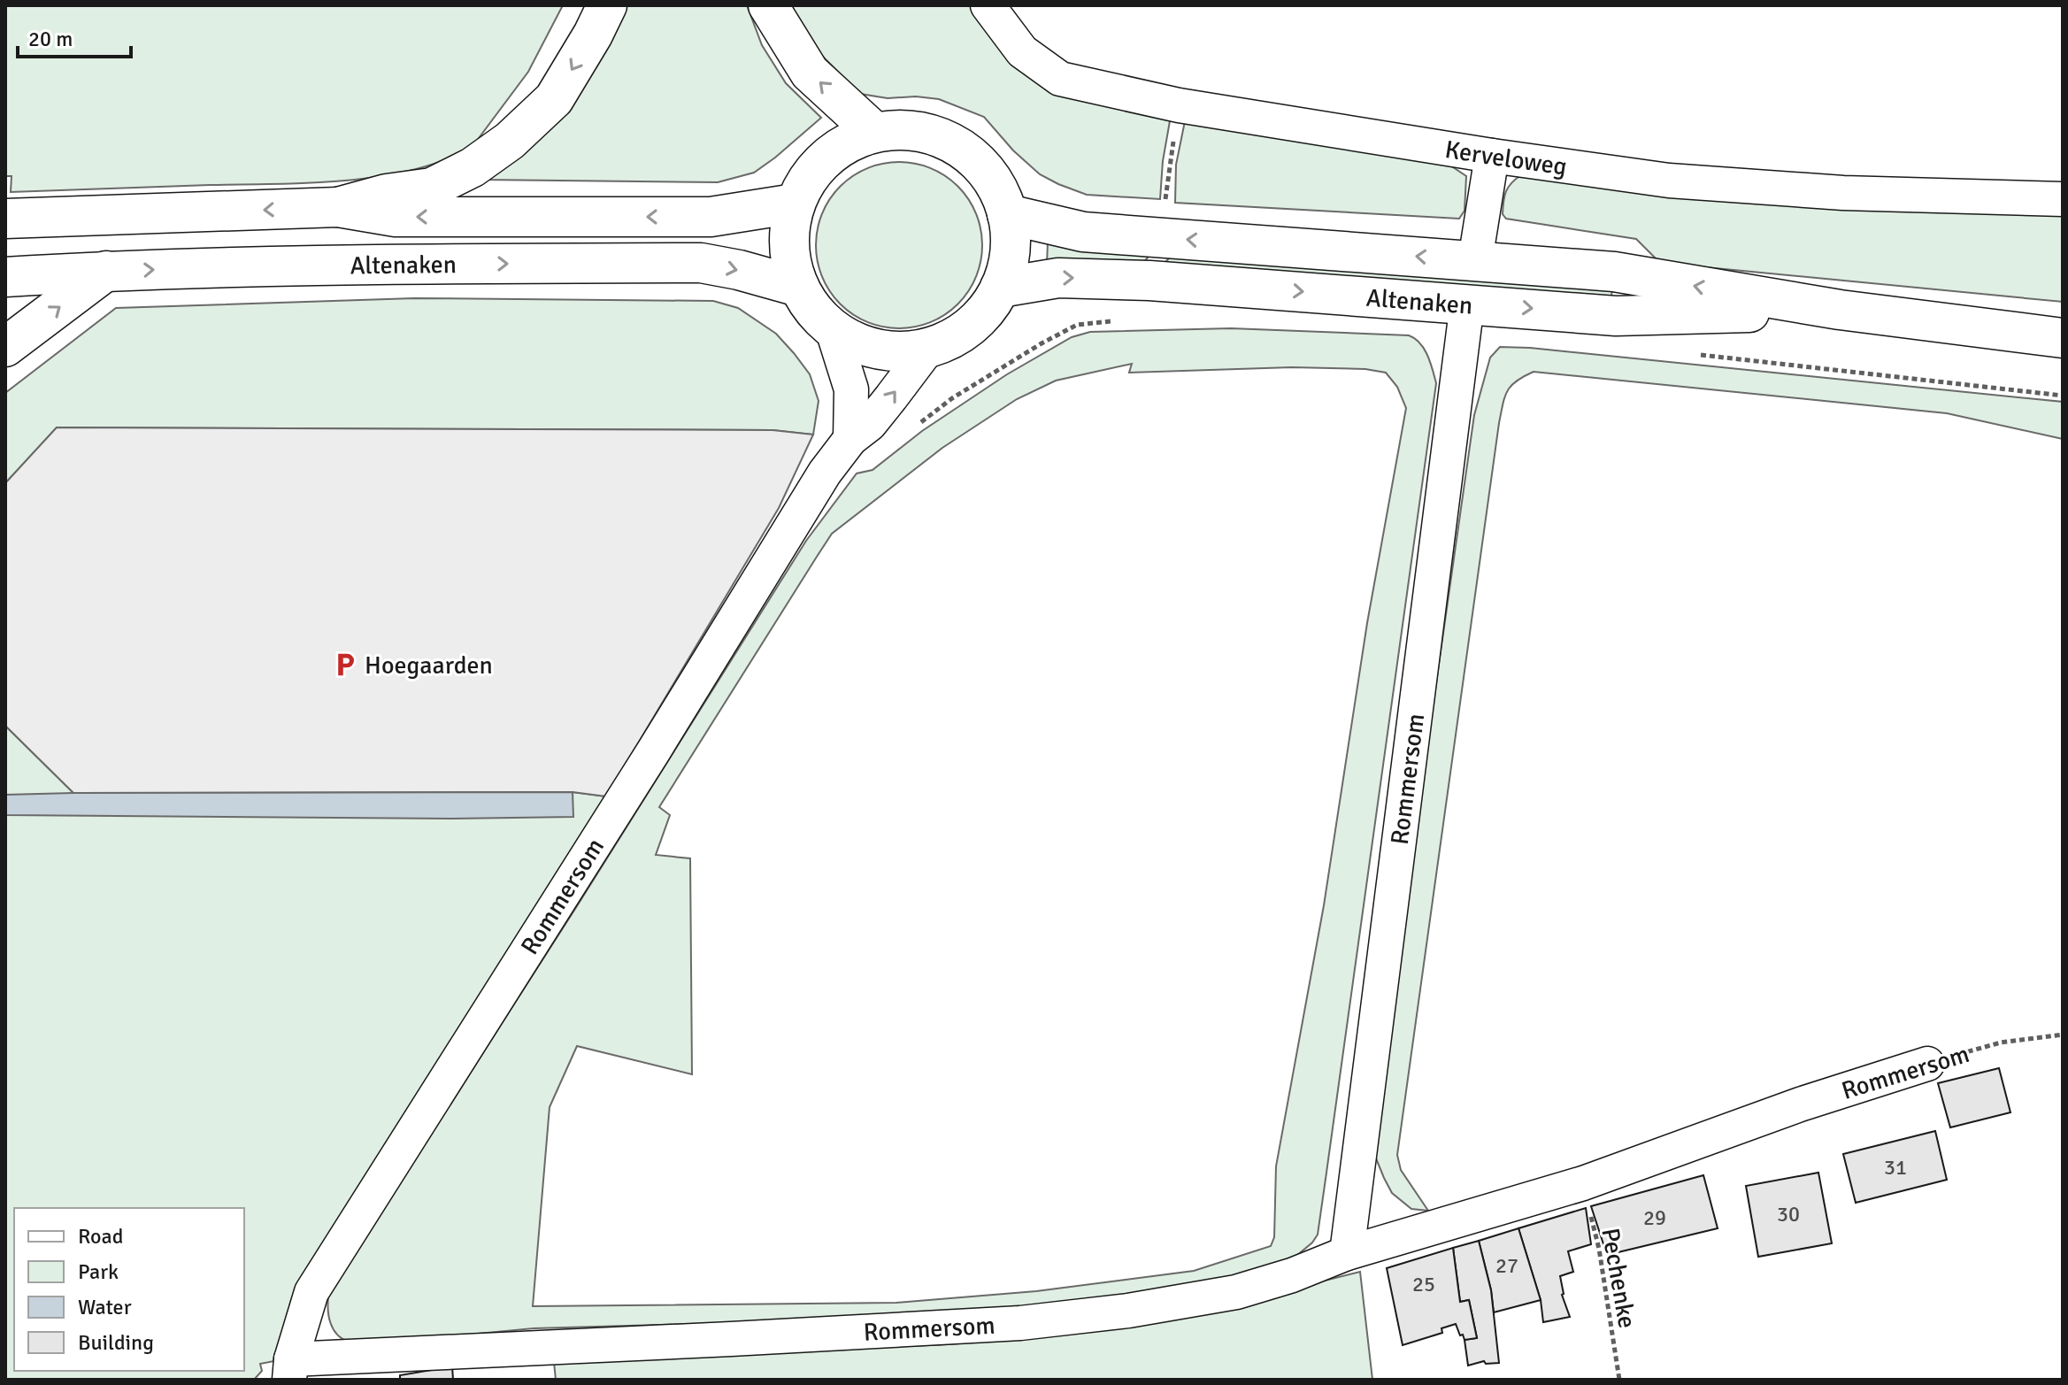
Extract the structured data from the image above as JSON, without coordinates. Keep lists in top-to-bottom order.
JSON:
{
  "streets": {
    "main road": ["Altenaken"],
    "street": ["Kerveloweg", "Rommersom"],
    "path": ["Pechenke"]
  },
  "crossings": [
    ["Altenaken", "Rommersom"],
    ["Rommersom", "Pechenke"]
  ],
  "places": {
    "parking": ["Hoegaarden"]
  },
  "house_numbers": [
    "31",
    "30",
    "29",
    "27",
    "25"
  ],
  "legend": [
    "Road",
    "Park",
    "Water",
    "Building"
  ],
  "scale_bar": "20 m"
}
